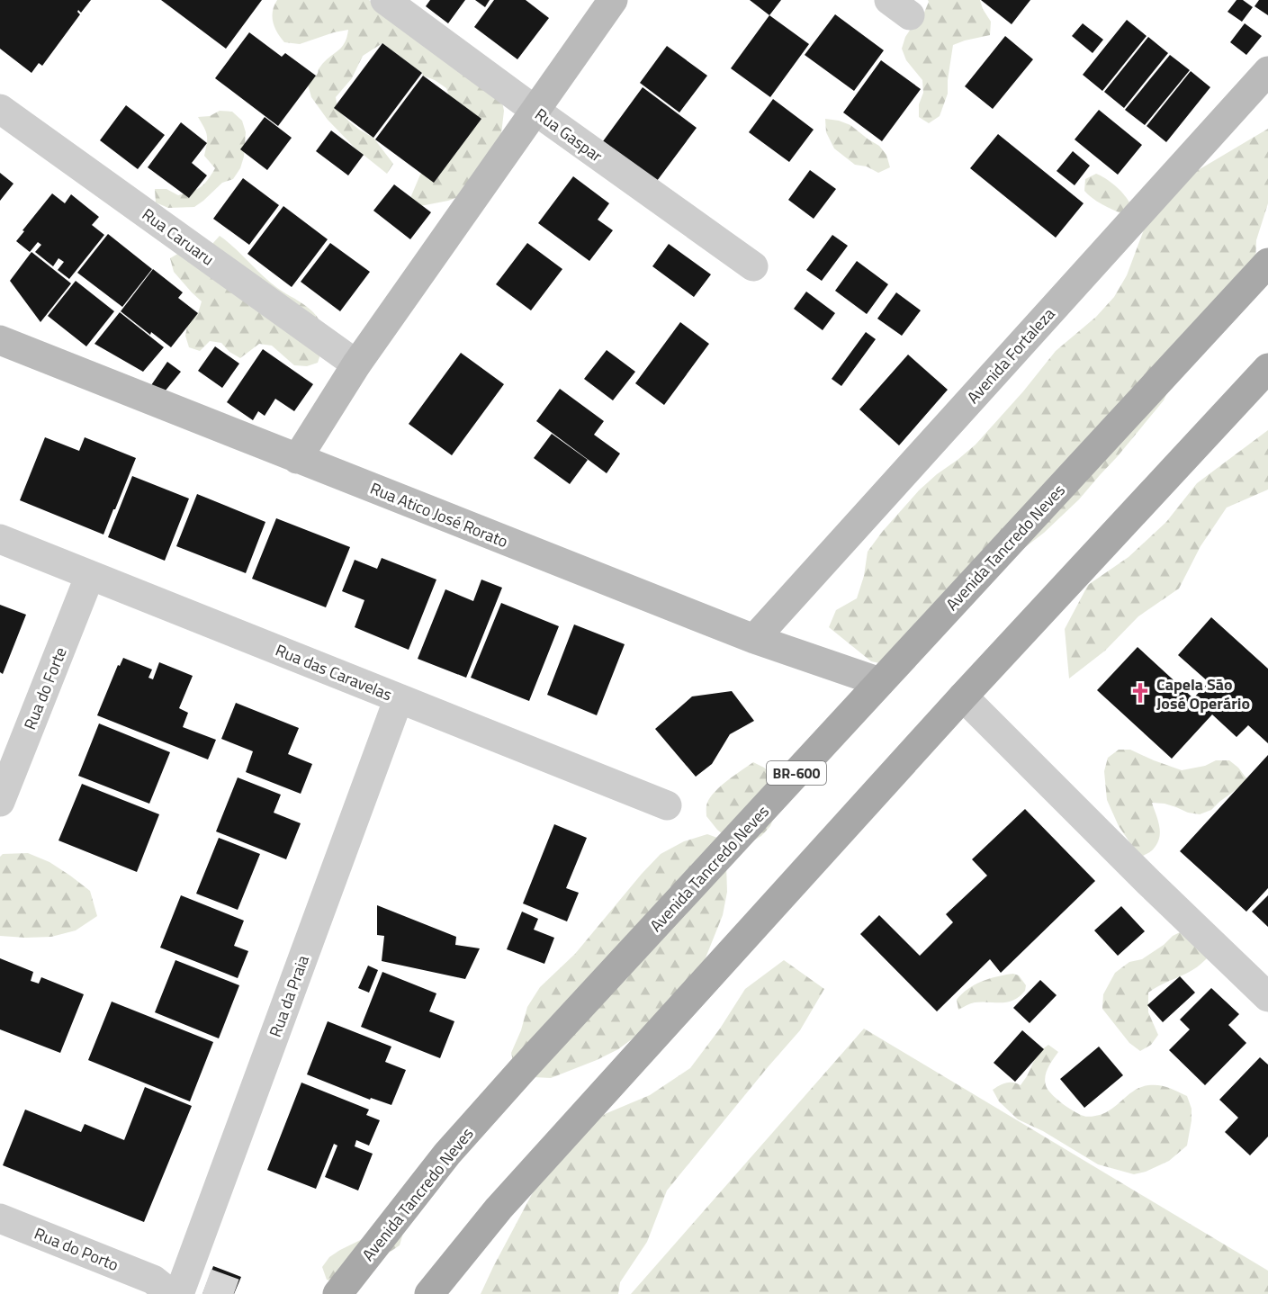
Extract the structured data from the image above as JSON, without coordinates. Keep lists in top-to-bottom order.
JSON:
{
  "streets": {
    "main road": ["Avenida Tancredo Neves", "BR-600"],
    "street": [
      "Rua Gaspar",
      "Rua Caruaru",
      "Avenida Fortaleza",
      "Rua Atico José Rorato",
      "Rua das Caravelas",
      "Rua do Forte",
      "Rua da Praia",
      "Rua do Porto"
    ]
  },
  "crossings": [
    ["Avenida Fortaleza", "Rua Atico José Rorato"],
    ["Rua Atico José Rorato", "Avenida Tancredo Neves"],
    ["Rua das Caravelas", "Rua do Forte"],
    ["Rua das Caravelas", "Rua da Praia"],
    ["Rua da Praia", "Rua do Porto"]
  ],
  "places": {
    "church": ["Capela São José Operário"]
  }
}
